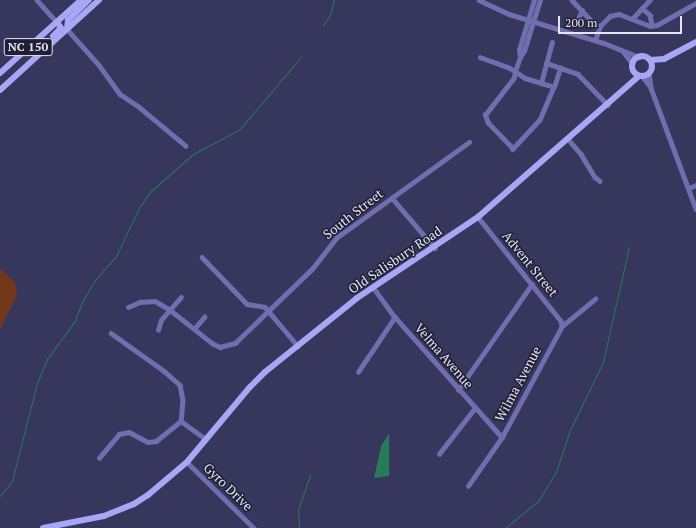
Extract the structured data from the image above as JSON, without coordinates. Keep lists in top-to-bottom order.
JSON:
{
  "streets": {
    "main road": ["NC 150", "Old Salisbury Road"],
    "street": [
      "South Street",
      "Advent Street",
      "Velma Avenue",
      "Wilma Avenue",
      "Gyro Drive"
    ]
  },
  "crossings": [
    ["Old Salisbury Road", "Advent Street"],
    ["Old Salisbury Road", "Velma Avenue"],
    ["Old Salisbury Road", "Gyro Drive"],
    ["Advent Street", "Wilma Avenue"],
    ["Velma Avenue", "Wilma Avenue"]
  ],
  "scale_bar": "200 m"
}
